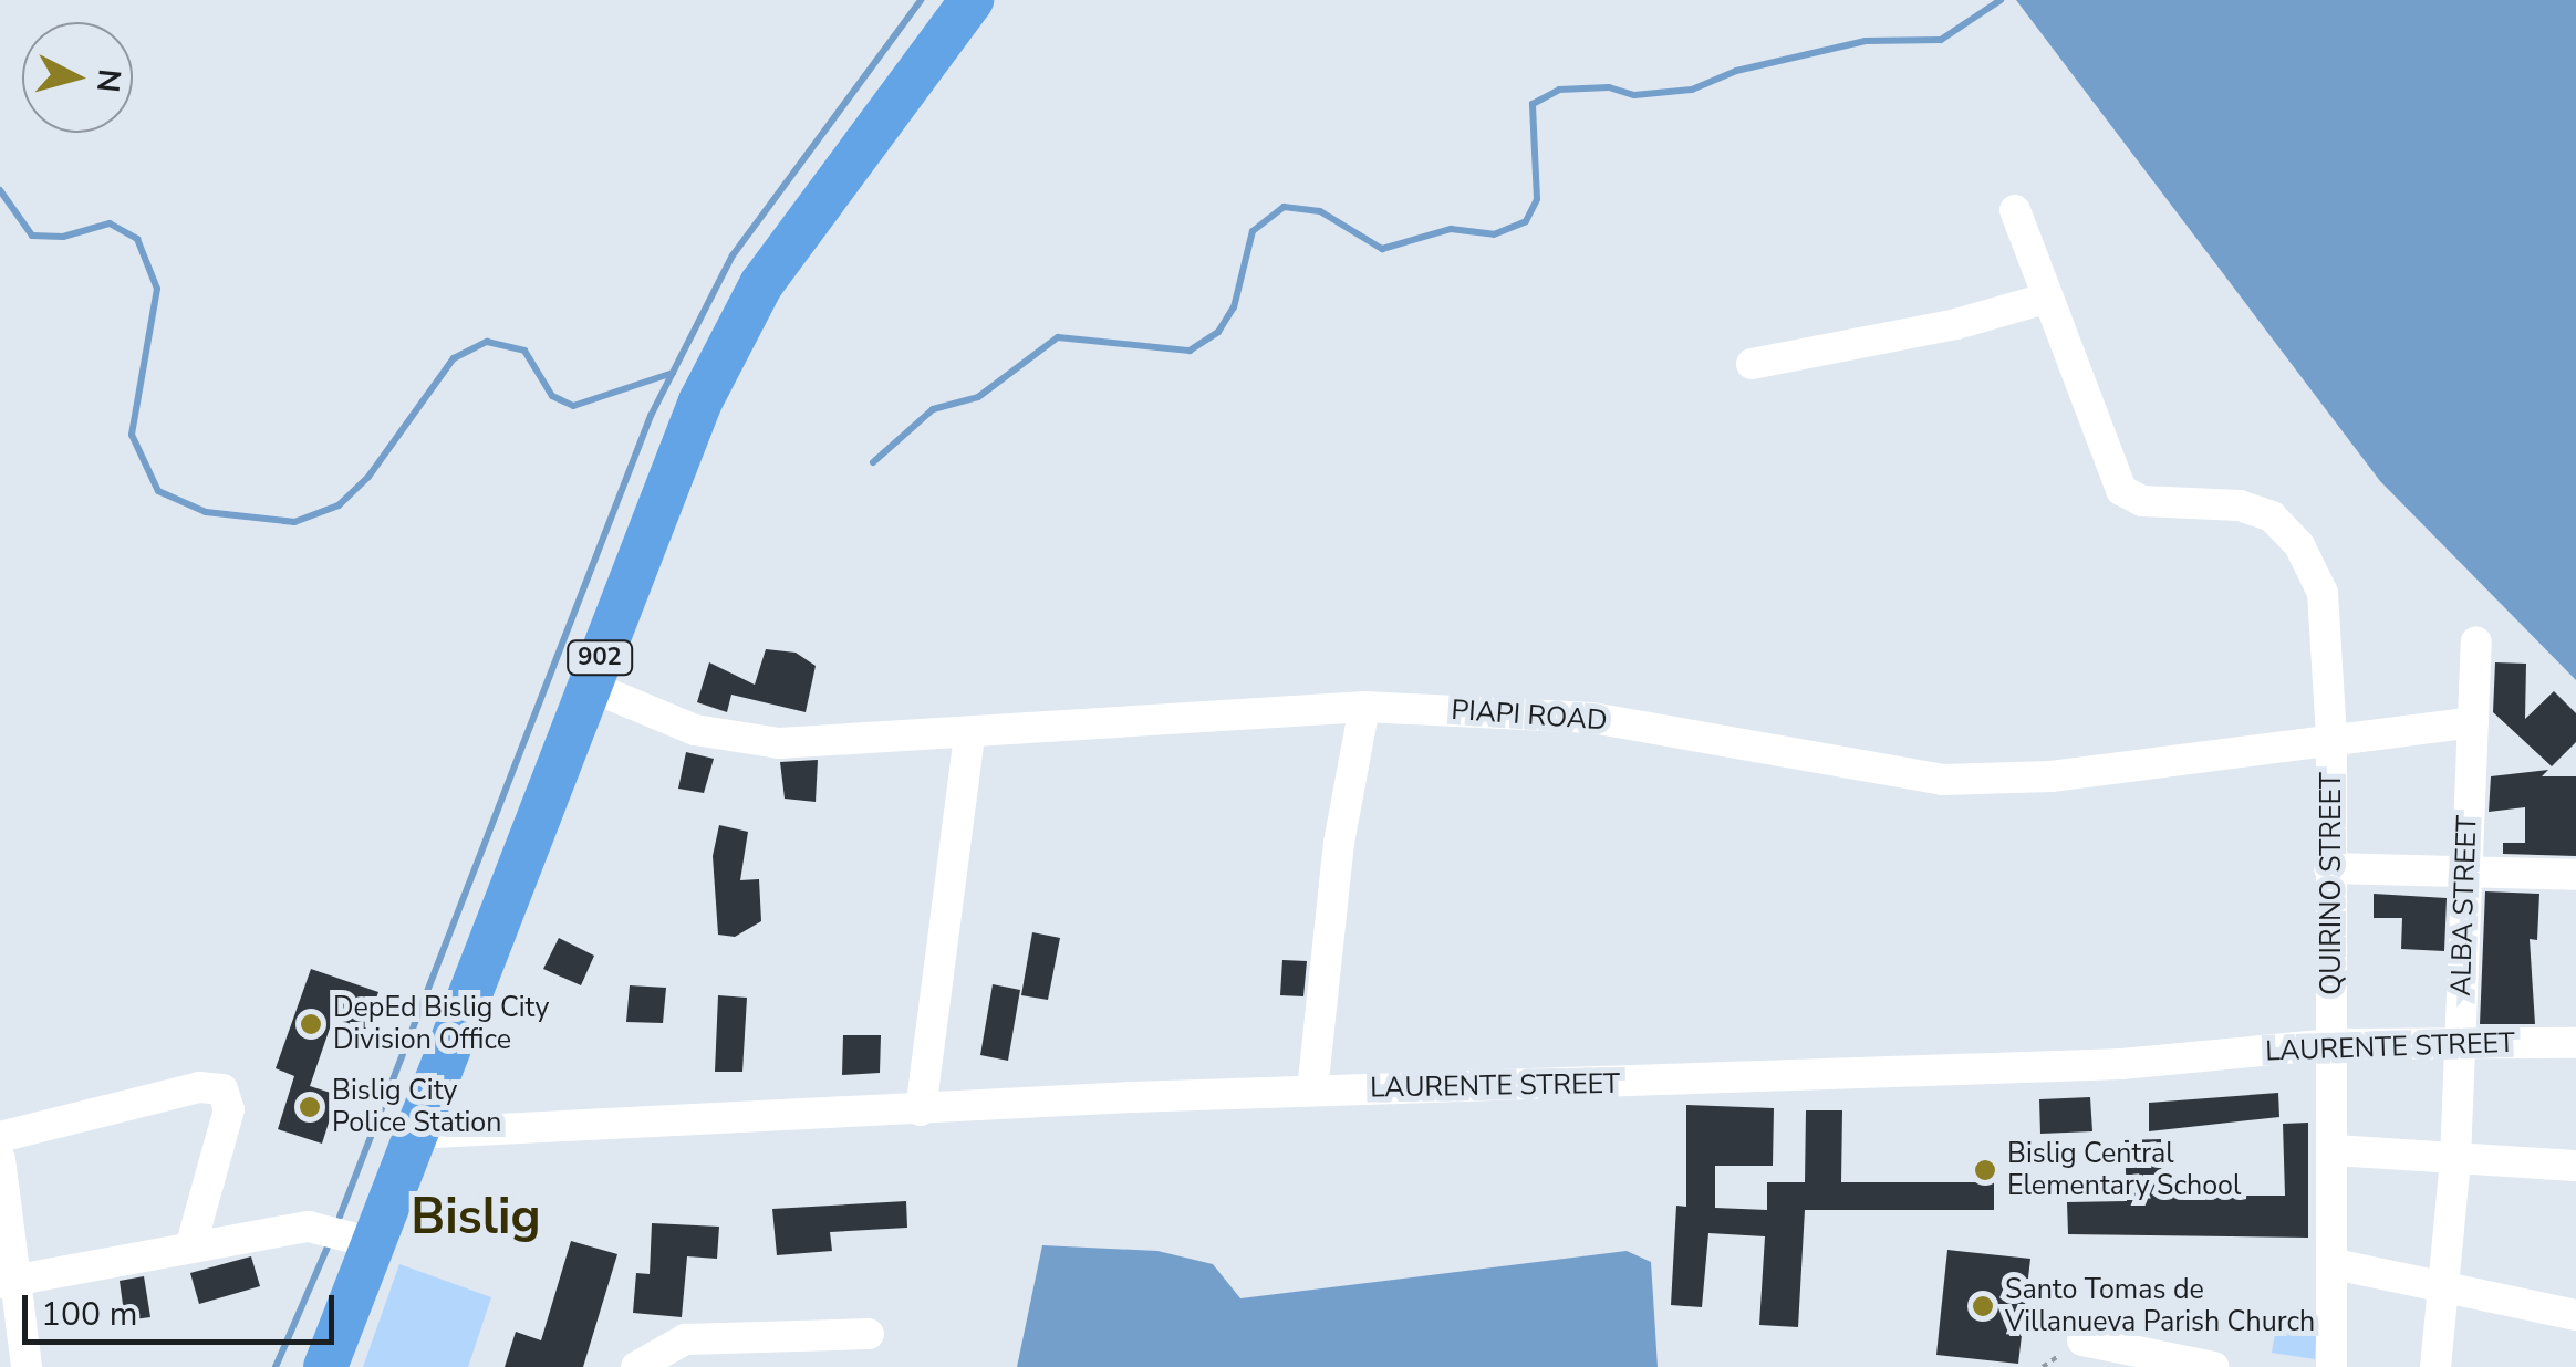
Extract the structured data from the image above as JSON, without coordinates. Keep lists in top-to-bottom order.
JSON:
{
  "streets": {
    "highway": ["902"],
    "street": [
      "PIAPI ROAD",
      "QUIRINO STREET",
      "ALBA STREET",
      "LAURENTE STREET"
    ]
  },
  "crossings": [
    ["902", "PIAPI ROAD"],
    ["902", "LAURENTE STREET"],
    ["PIAPI ROAD", "QUIRINO STREET"],
    ["PIAPI ROAD", "ALBA STREET"],
    ["QUIRINO STREET", "LAURENTE STREET"],
    ["ALBA STREET", "LAURENTE STREET"]
  ],
  "districts": ["Bislig"],
  "places": [
    "DepEd Bislig City Division Office",
    "Bislig City Police Station",
    "Bislig Central Elementary School",
    "Santo Tomas de Villanueva Parish Church"
  ],
  "scale_bar": "100 m",
  "north": "right"
}
